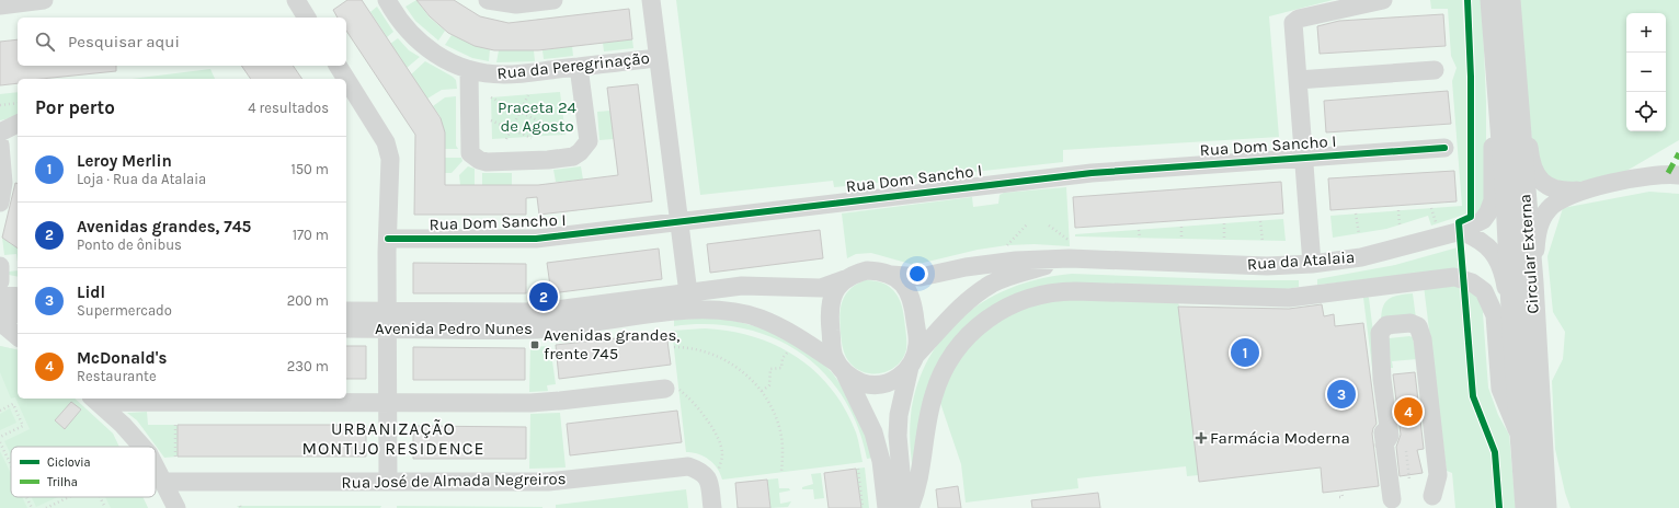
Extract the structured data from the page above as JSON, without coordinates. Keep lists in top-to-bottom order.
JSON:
{
  "streets": {
    "main road": ["Circular Externa"],
    "street": [
      "Rua da Peregrinação",
      "Rua Dom Sancho I",
      "Rua da Atalaia",
      "Avenida Pedro Nunes",
      "Rua José de Almada Negreiros"
    ]
  },
  "crossings": [
    ["Circular Externa", "Rua da Atalaia"],
    ["Rua da Atalaia", "Avenida Pedro Nunes"]
  ],
  "districts": ["URBANIZAÇÃO MONTIJO RESIDENCE"],
  "parks": ["Praceta 24 de Agosto"],
  "places": {
    "transit": ["Avenidas grandes, frente 745"],
    "health": ["Farmácia Moderna"]
  },
  "legend": ["Ciclovia", "Trilha"],
  "page": {
    "map_buttons": ["+", "−"],
    "search": "Pesquisar aqui",
    "heading": ["Por perto", "4 resultados"],
    "list": [
      {
        "mark": "1",
        "name": "Leroy Merlin",
        "note": "Loja · Rua da Atalaia",
        "value": "150 m"
      },
      {
        "mark": "2",
        "name": "Avenidas grandes, 745",
        "note": "Ponto de ônibus",
        "value": "170 m"
      },
      {
        "mark": "3",
        "name": "Lidl",
        "note": "Supermercado",
        "value": "200 m"
      },
      {
        "mark": "4",
        "name": "McDonald's",
        "note": "Restaurante",
        "value": "230 m"
      }
    ],
    "pins": [
      "2",
      "1",
      "3",
      "4"
    ]
  }
}
